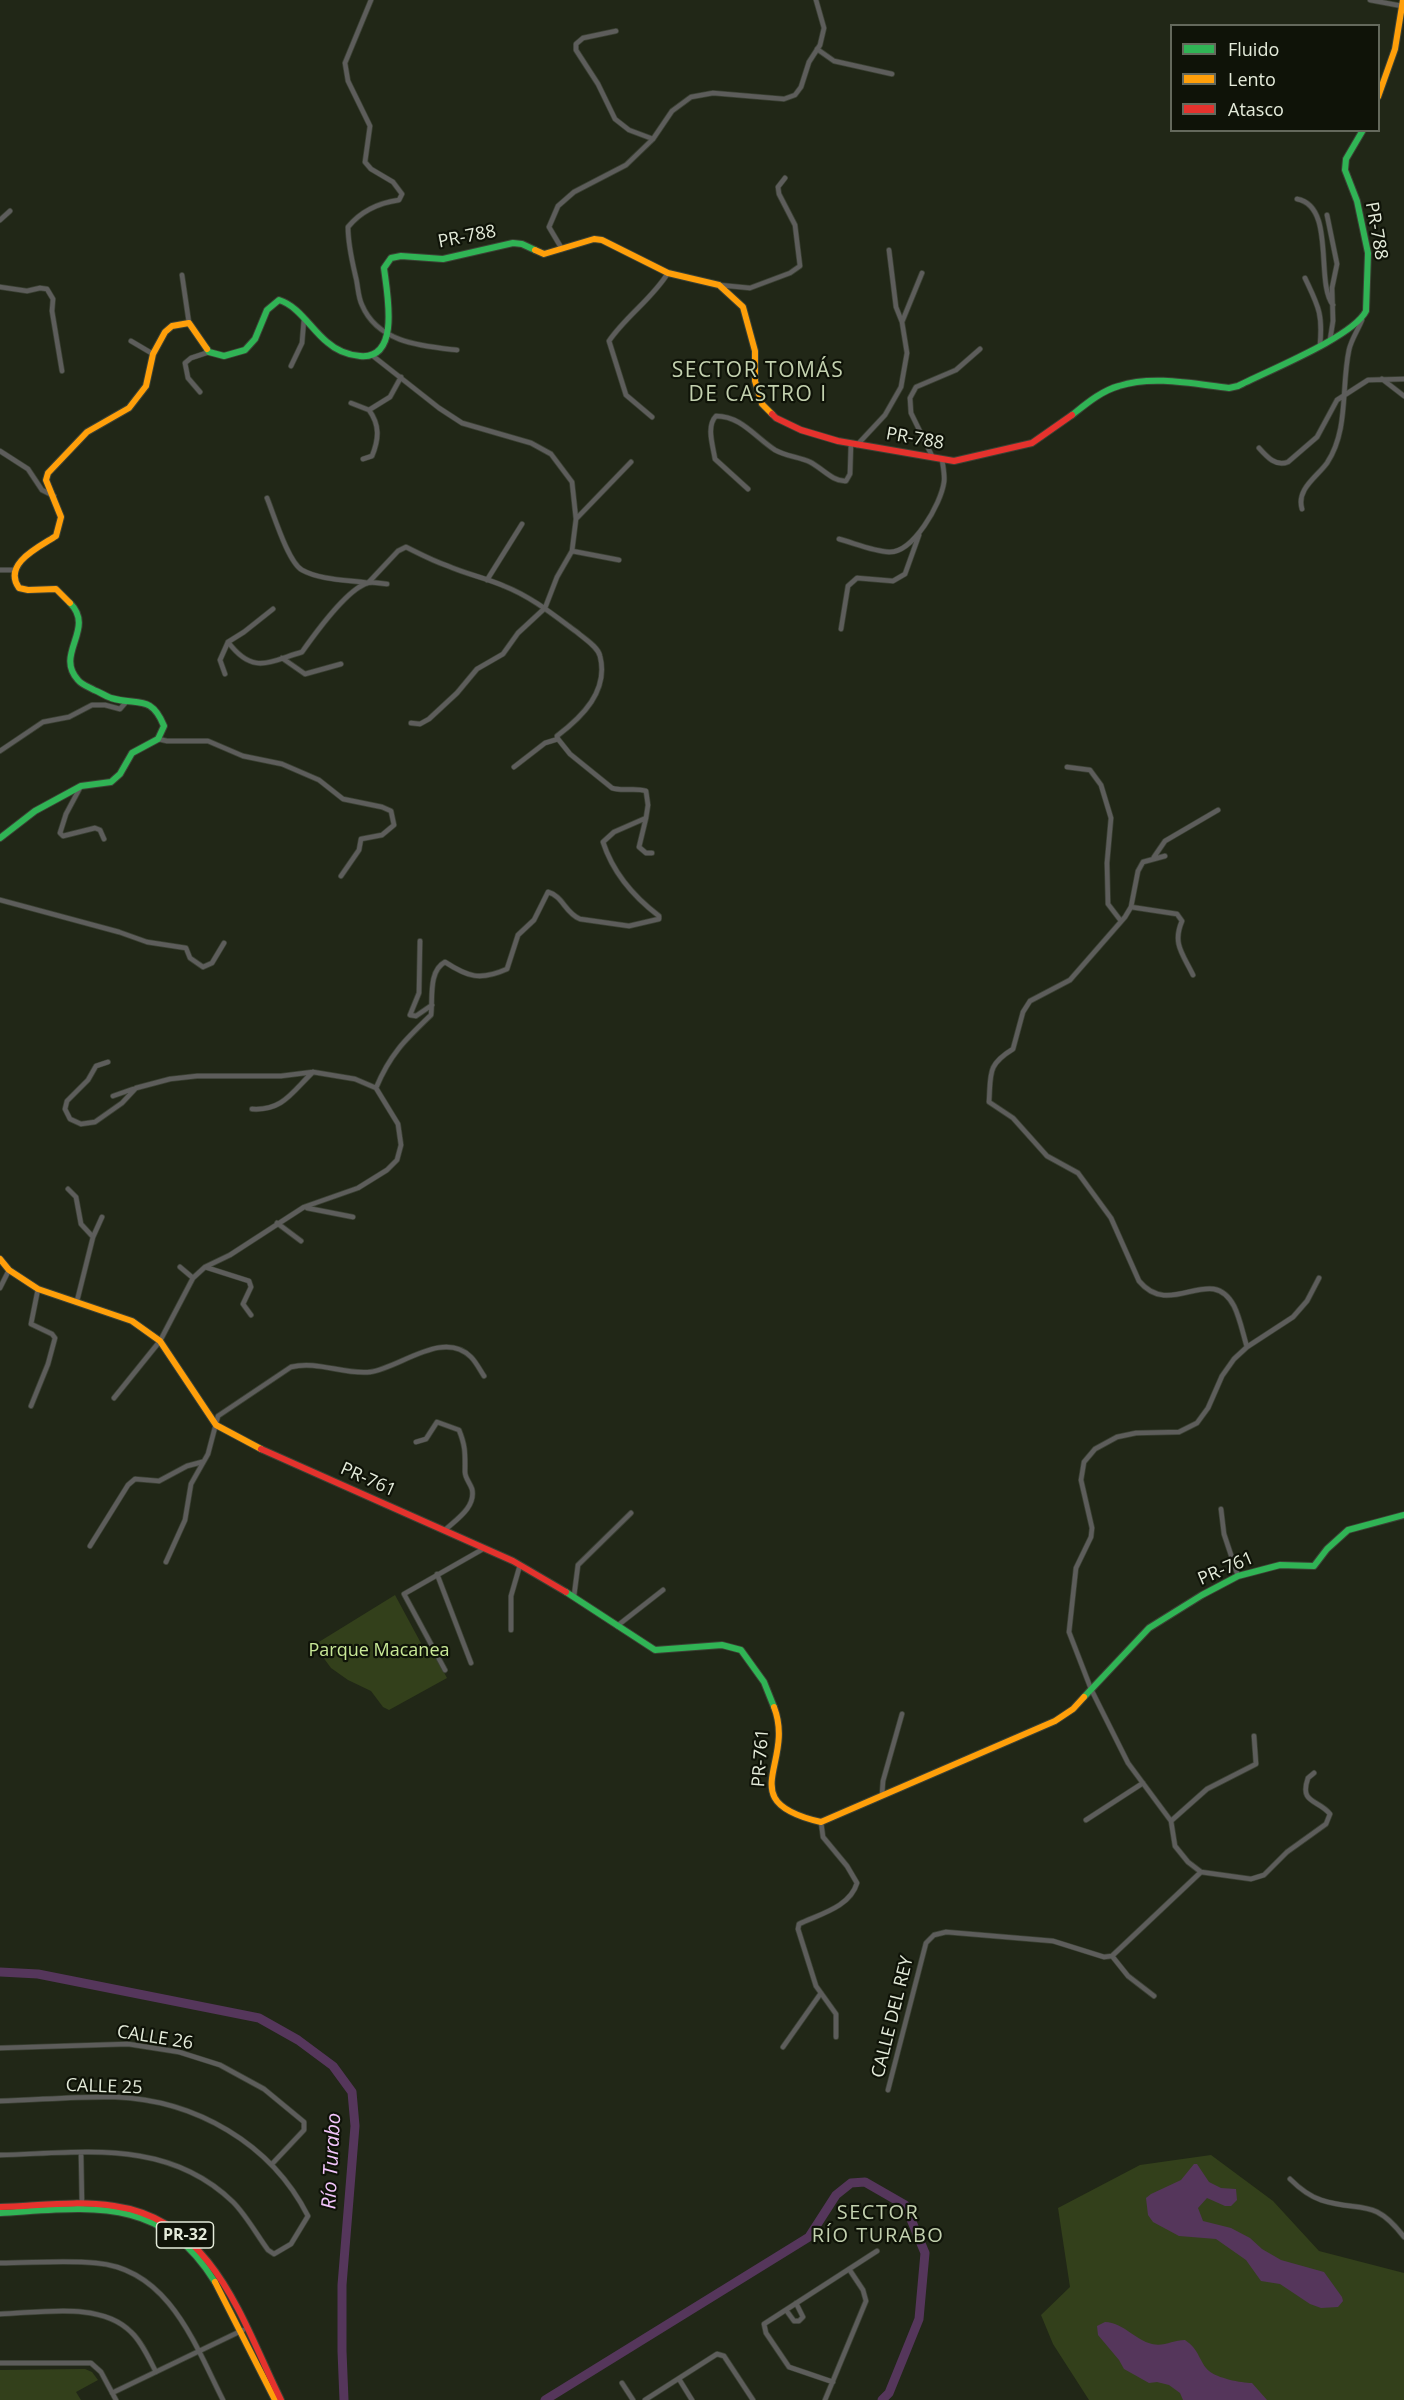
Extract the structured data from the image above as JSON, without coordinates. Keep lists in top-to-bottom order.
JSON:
{
  "streets": {
    "street": [
      "PR-788",
      "PR-761",
      "CALLE DEL REY",
      "CALLE 26",
      "CALLE 25",
      "PR-32"
    ]
  },
  "crossings": [
    ["CALLE 26", "CALLE 25"]
  ],
  "districts": ["SECTOR TOMÁS DE CASTRO I", "SECTOR RÍO TURABO"],
  "water": ["Río Turabo"],
  "parks": ["Parque Macanea"],
  "legend": ["Fluido", "Lento", "Atasco"]
}
